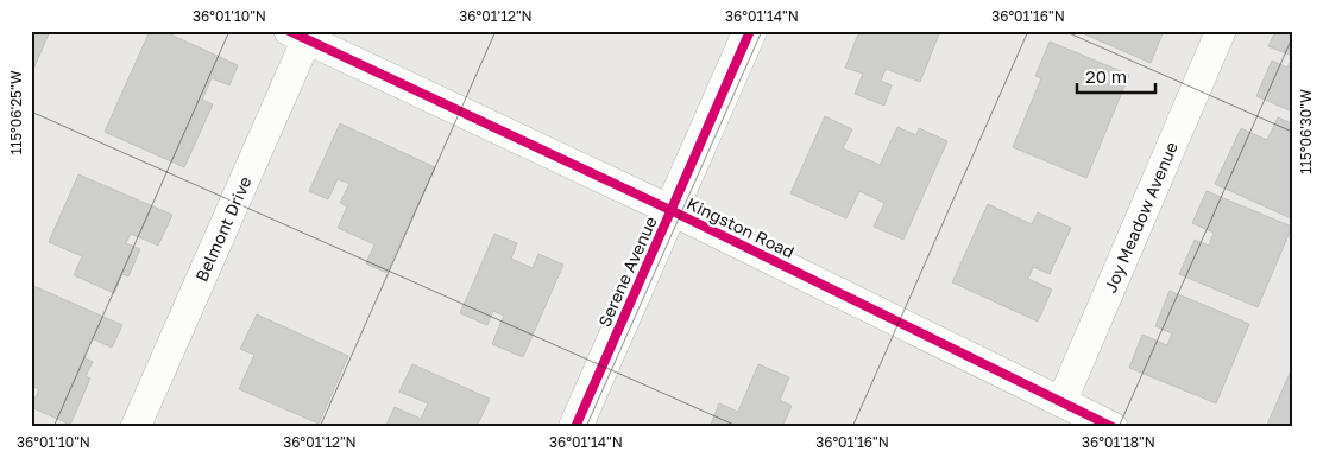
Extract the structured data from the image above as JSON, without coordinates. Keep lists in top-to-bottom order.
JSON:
{
  "streets": {
    "street": [
      "Joy Meadow Avenue",
      "Kingston Road",
      "Belmont Drive",
      "Serene Avenue"
    ]
  },
  "crossings": [
    ["Joy Meadow Avenue", "Kingston Road"],
    ["Kingston Road", "Belmont Drive"],
    ["Kingston Road", "Serene Avenue"]
  ],
  "scale_bar": "20 m",
  "coordinates": [
    "36°01'10\"N",
    "36°01'12\"N",
    "36°01'14\"N",
    "36°01'16\"N",
    "115°06'25\"W",
    "115°06'30\"W",
    "36°01'18\"N"
  ]
}
